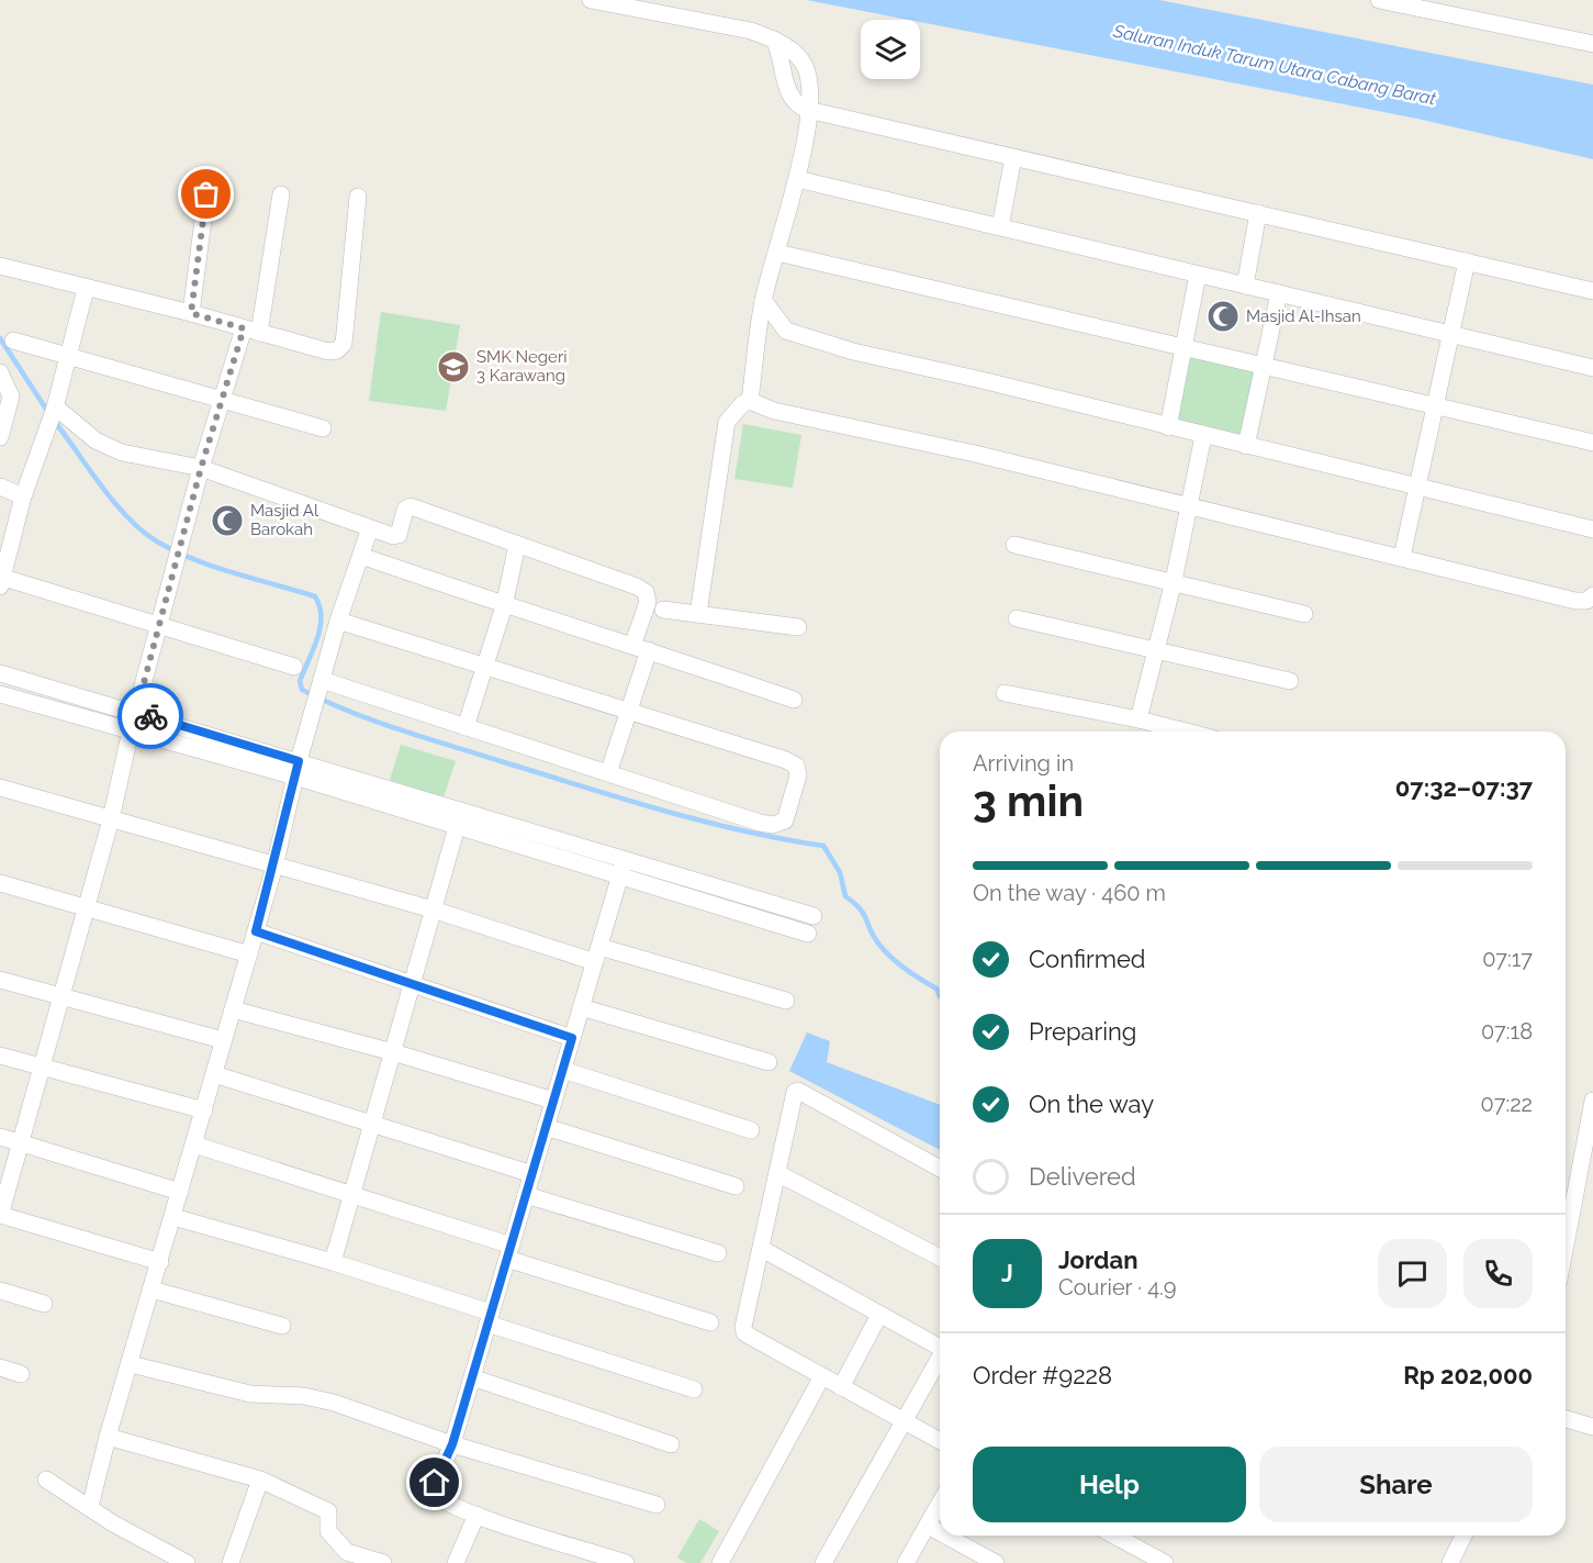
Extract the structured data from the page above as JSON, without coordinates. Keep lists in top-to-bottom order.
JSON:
{
  "water": ["Saluran Induk Tarum Utara Cabang Barat"],
  "places": {
    "mosque": ["Masjid Al-Ihsan", "Masjid Al Barokah"],
    "school or university": ["SMK Negeri 3 Karawang"]
  },
  "page": {
    "heading": ["3 min", "Arriving in", "07:32–07:37"],
    "panel": [
      "Jordan",
      "Courier · 4.9",
      "Order #9228",
      "Rp 202,000"
    ],
    "bar": "On the way · 460 m",
    "list": [
      ["Confirmed", "07:17"],
      ["Preparing", "07:18"],
      ["On the way", "07:22"],
      "Delivered"
    ],
    "round": "J",
    "buttons": ["Help", "Share"]
  }
}
